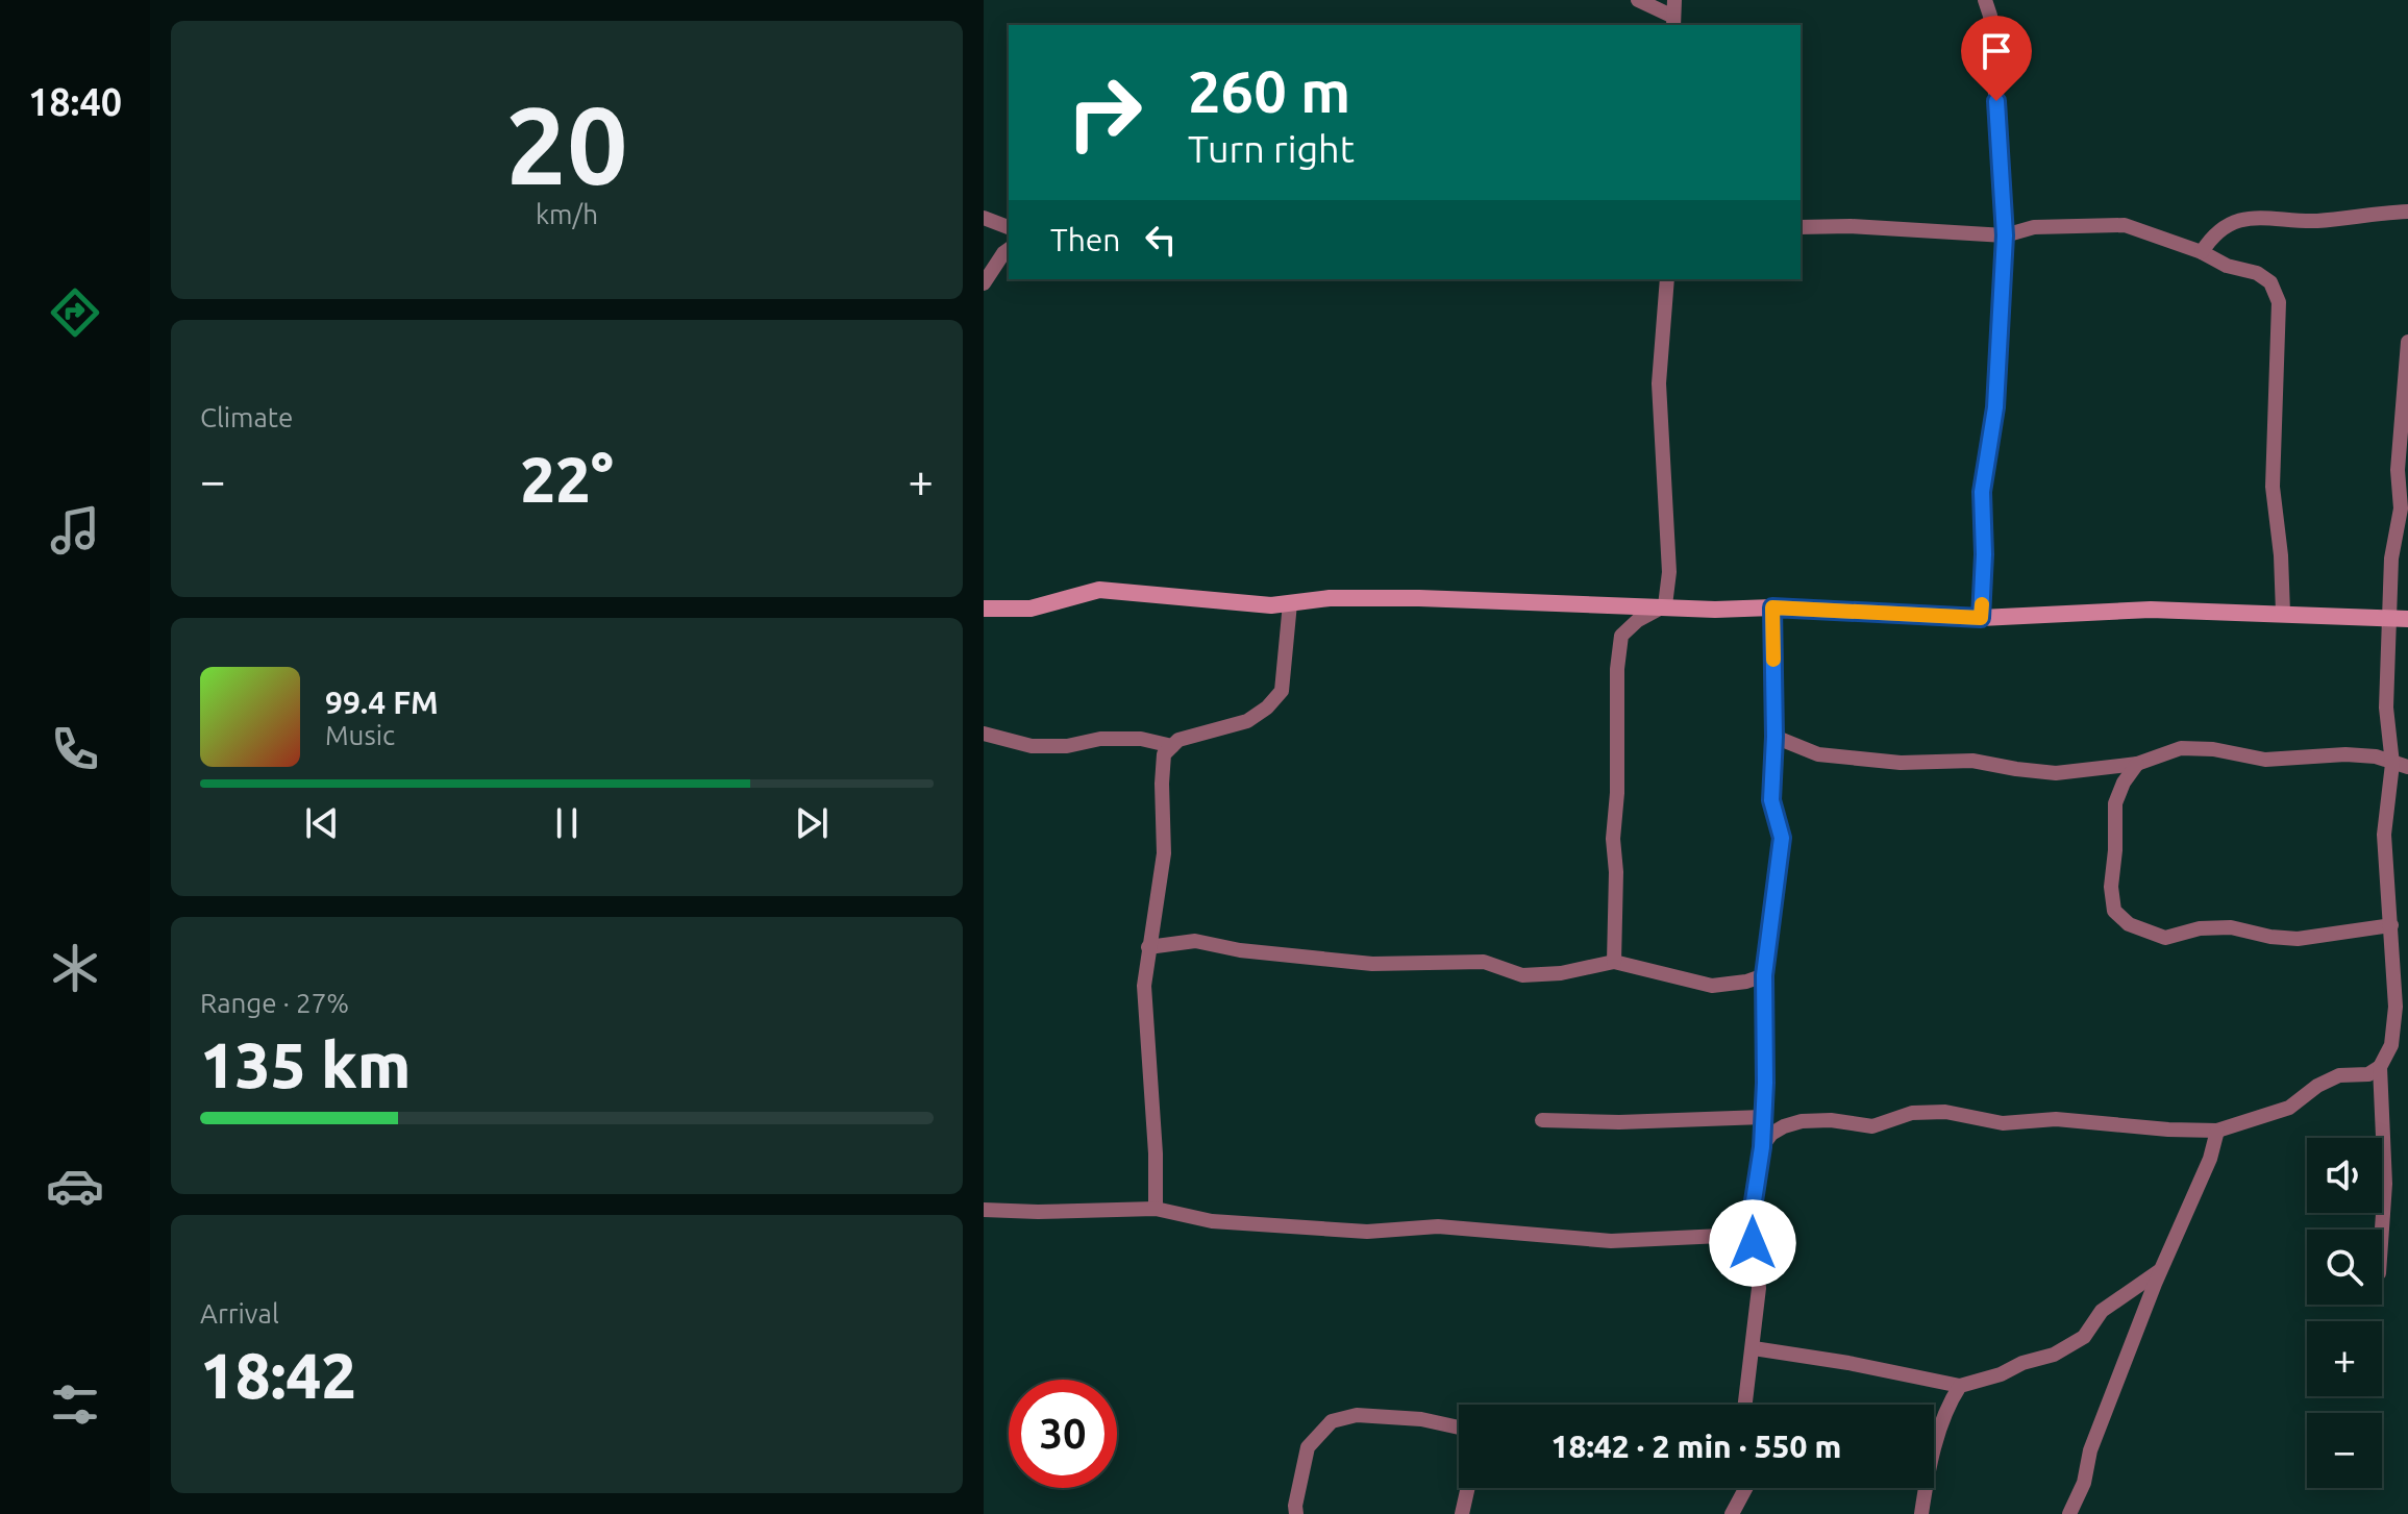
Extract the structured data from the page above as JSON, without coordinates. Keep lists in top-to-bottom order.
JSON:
{
  "page": {
    "tabs": "18:40",
    "tile": [
      ["20", "km/h"],
      "Climate",
      ["Range · 27%", "135 km"],
      ["Arrival", "18:42"]
    ],
    "turn": ["260 m", "Turn right"],
    "then": "Then",
    "heat": ["−", "22°", "+"],
    "song": ["99.4 FM", "Music"],
    "map_buttons": ["+", "−"],
    "limit": "30",
    "trip": "18:42 · 2 min · 550 m"
  }
}
